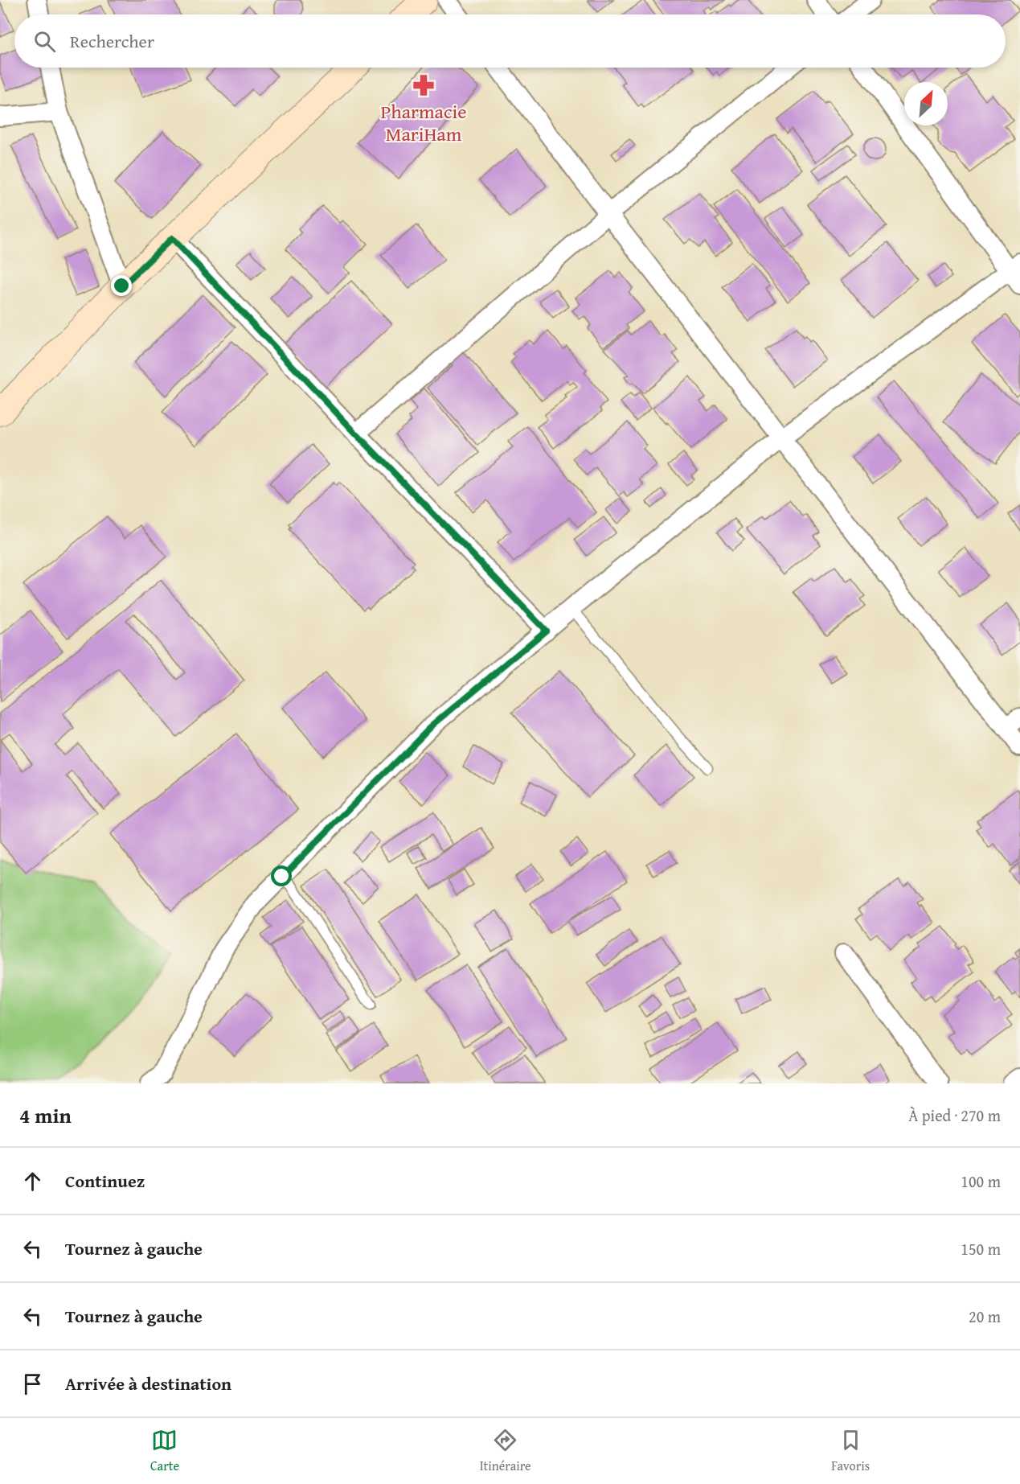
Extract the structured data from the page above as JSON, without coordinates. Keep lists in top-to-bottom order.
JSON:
{
  "places": {
    "pharmacy": ["Pharmacie MariHam"]
  },
  "north": "top right",
  "page": {
    "search": "Rechercher",
    "heading": ["4 min", "À pied · 270 m"],
    "list": [
      ["Continuez", "100 m"],
      ["Tournez à gauche", "150 m"],
      ["Tournez à gauche", "20 m"],
      "Arrivée à destination"
    ],
    "nav": ["Carte", "Itinéraire", "Favoris"]
  }
}
